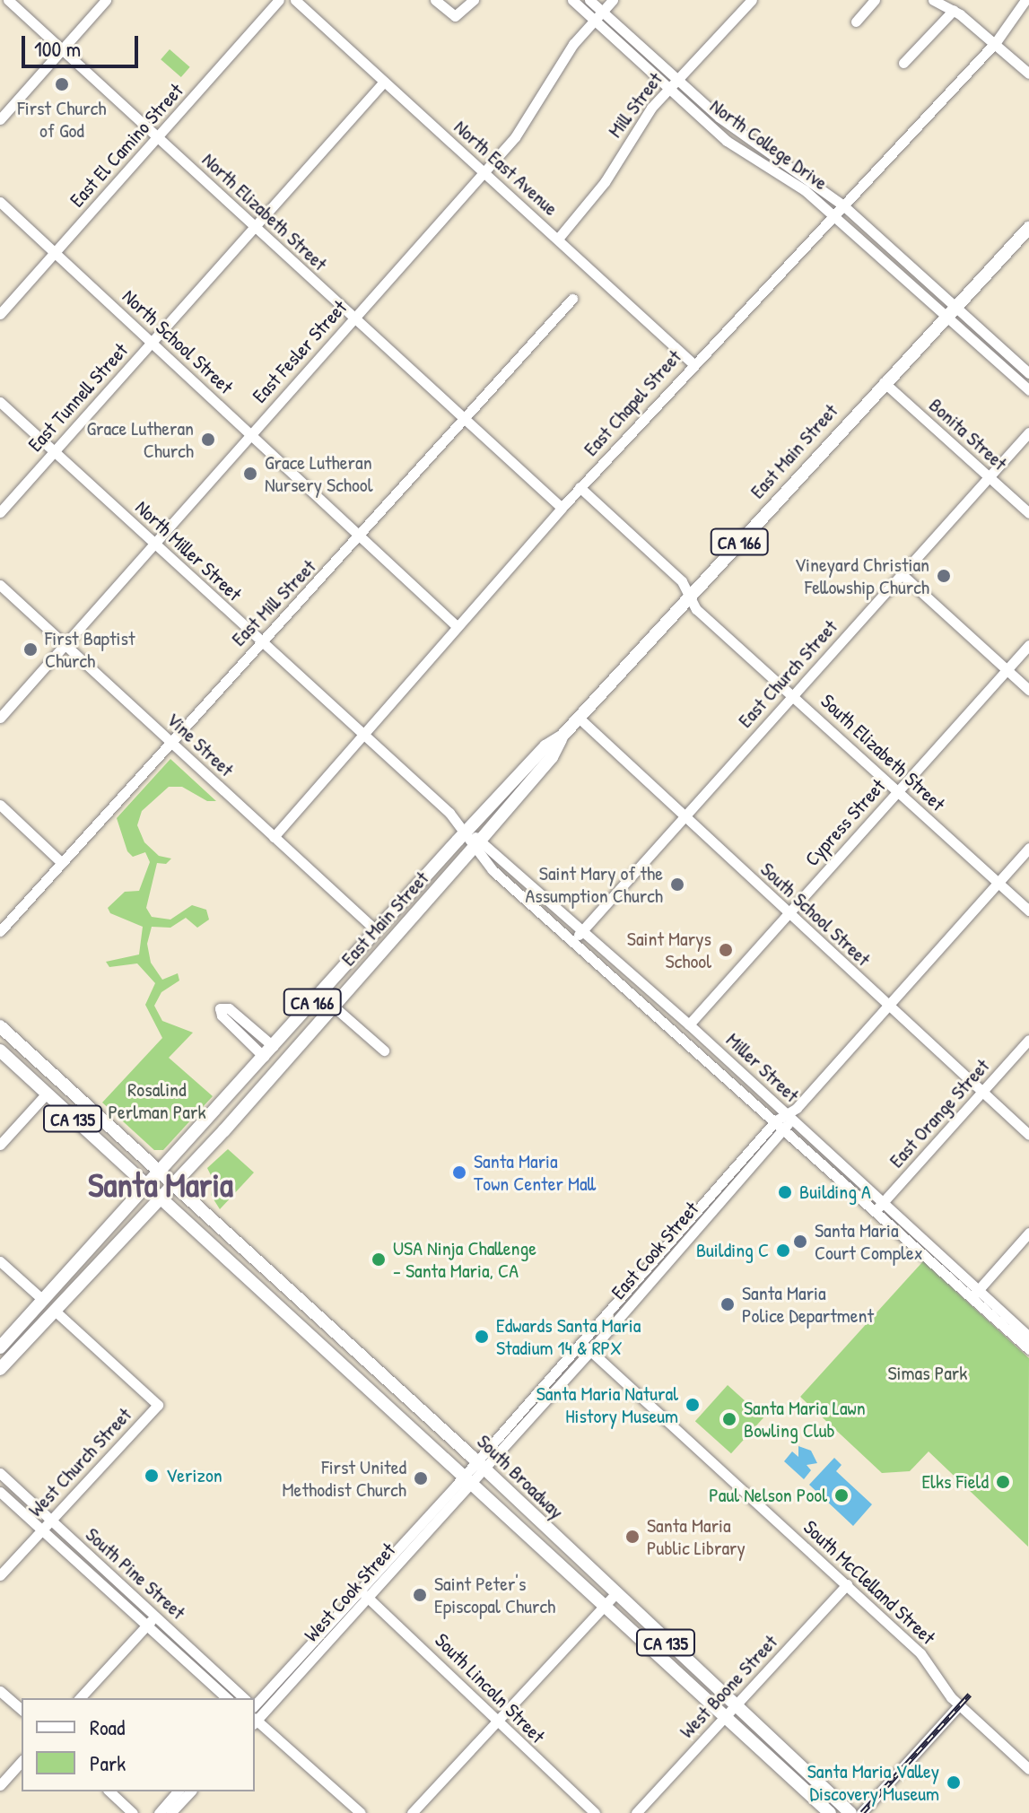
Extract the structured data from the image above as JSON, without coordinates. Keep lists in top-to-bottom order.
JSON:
{
  "streets": {
    "main road": [
      "East Main Street",
      "CA 166",
      "CA 135",
      "South Broadway"
    ],
    "street": [
      "Mill Street",
      "North College Drive",
      "East El Camino Street",
      "North East Avenue",
      "North Elizabeth Street",
      "North School Street",
      "East Fesler Street",
      "East Tunnell Street",
      "East Chapel Street",
      "Bonita Street",
      "North Miller Street",
      "East Mill Street",
      "East Church Street",
      "Vine Street",
      "South Elizabeth Street",
      "Cypress Street",
      "South School Street",
      "Miller Street",
      "East Orange Street",
      "East Cook Street",
      "West Church Street",
      "South Pine Street",
      "South McClelland Street",
      "West Cook Street",
      "West Boone Street",
      "South Lincoln Street"
    ]
  },
  "crossings": [
    ["Mill Street", "North College Drive"],
    ["Mill Street", "North East Avenue"],
    ["North College Drive", "East Fesler Street"],
    ["North College Drive", "East Chapel Street"],
    ["North College Drive", "East Main Street"],
    ["East El Camino Street", "North Elizabeth Street"],
    ["East El Camino Street", "North School Street"],
    ["North East Avenue", "East Fesler Street"],
    ["North East Avenue", "East Tunnell Street"],
    ["North East Avenue", "East Chapel Street"],
    ["North Elizabeth Street", "East Fesler Street"],
    ["North Elizabeth Street", "East Tunnell Street"],
    ["North Elizabeth Street", "East Chapel Street"],
    ["North Elizabeth Street", "East Mill Street"],
    ["North School Street", "East Fesler Street"],
    ["North School Street", "East Tunnell Street"],
    ["North School Street", "East Chapel Street"],
    ["North School Street", "East Mill Street"],
    ["East Fesler Street", "North Miller Street"],
    ["East Fesler Street", "Vine Street"],
    ["East Tunnell Street", "North Miller Street"],
    ["East Chapel Street", "North Miller Street"],
    ["East Chapel Street", "Vine Street"],
    ["Bonita Street", "East Main Street"],
    ["Bonita Street", "East Church Street"],
    ["East Main Street", "CA 166"],
    ["East Main Street", "North Miller Street"],
    ["East Main Street", "Vine Street"],
    ["East Main Street", "South Elizabeth Street"],
    ["East Main Street", "South School Street"],
    ["East Main Street", "Miller Street"],
    ["East Main Street", "CA 135"],
    ["East Main Street", "South Broadway"],
    ["CA 166", "CA 135"],
    ["CA 166", "West Church Street"],
    ["CA 166", "South Broadway"],
    ["North Miller Street", "East Mill Street"],
    ["North Miller Street", "Miller Street"],
    ["East Mill Street", "Vine Street"],
    ["East Church Street", "South Elizabeth Street"],
    ["East Church Street", "South School Street"],
    ["East Church Street", "Miller Street"],
    ["South Elizabeth Street", "Cypress Street"],
    ["South Elizabeth Street", "East Cook Street"],
    ["Cypress Street", "South School Street"],
    ["Cypress Street", "Miller Street"],
    ["South School Street", "East Orange Street"],
    ["South School Street", "East Cook Street"],
    ["Miller Street", "East Orange Street"],
    ["Miller Street", "East Cook Street"],
    ["CA 135", "South Broadway"],
    ["East Cook Street", "South Broadway"],
    ["East Cook Street", "South McClelland Street"],
    ["West Church Street", "South Pine Street"],
    ["South Broadway", "West Cook Street"],
    ["South Broadway", "West Boone Street"],
    ["South McClelland Street", "West Boone Street"],
    ["West Cook Street", "South Lincoln Street"]
  ],
  "districts": ["Santa Maria"],
  "parks": ["Rosalind Perlman Park", "Simas Park"],
  "places": [
    "First Church of God",
    "Grace Lutheran Church",
    "Grace Lutheran Nursery School",
    "Vineyard Christian Fellowship Church",
    "First Baptist Church",
    "Saint Mary of the Assumption Church",
    "Saint Marys School",
    "Santa Maria Town Center Mall",
    "Building A",
    "Santa Maria Court Complex",
    "Building C",
    "USA Ninja Challenge - Santa Maria, CA",
    "Santa Maria Police Department",
    "Edwards Santa Maria Stadium 14 & RPX",
    "Santa Maria Natural History Museum",
    "Santa Maria Lawn Bowling Club",
    "Verizon",
    "First United Methodist Church",
    "Elks Field",
    "Paul Nelson Pool",
    "Santa Maria Public Library",
    "Saint Peter's Episcopal Church",
    "Santa Maria Valley Discovery Museum"
  ],
  "legend": ["Road", "Park"],
  "scale_bar": "100 m"
}
